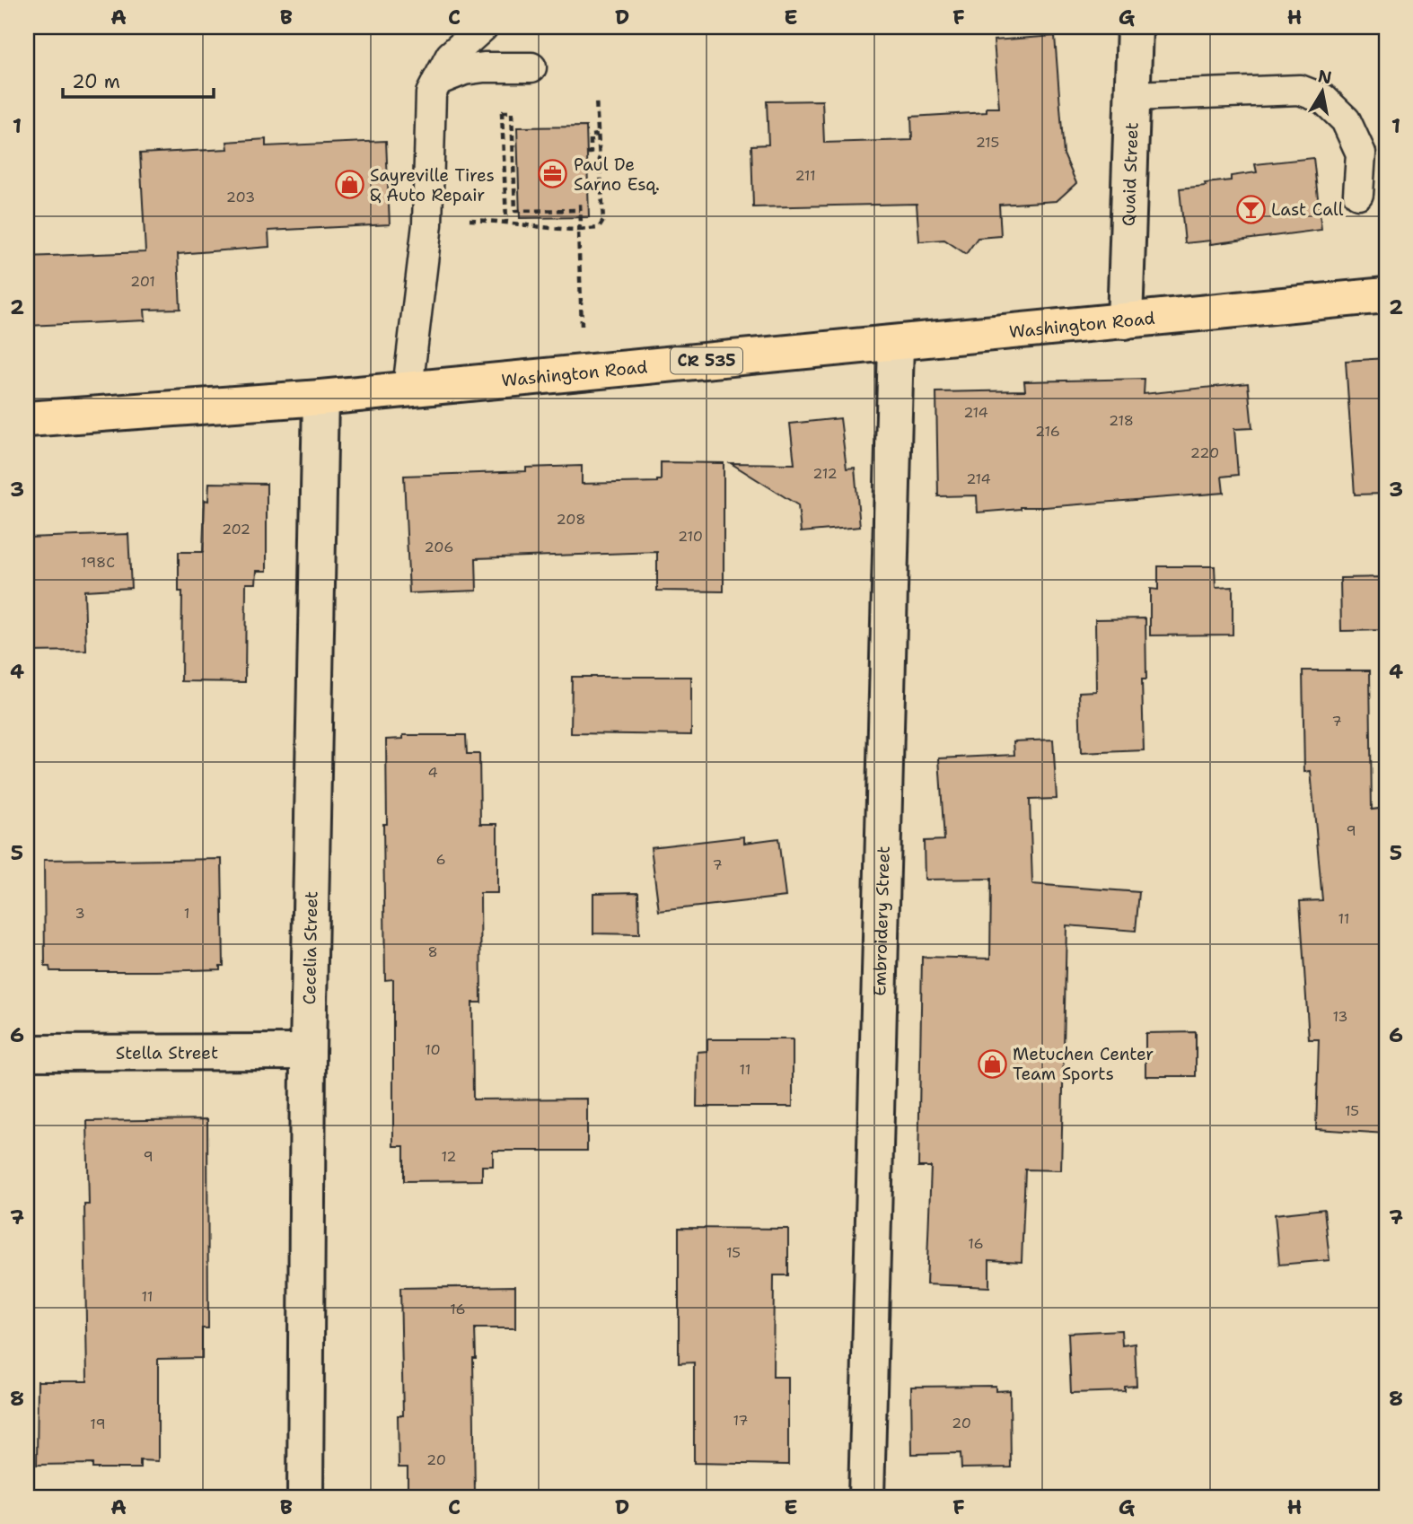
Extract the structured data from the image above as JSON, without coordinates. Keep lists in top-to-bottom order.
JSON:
{
  "streets": {
    "main road": ["Washington Road", "CR 535"],
    "street": [
      "Quaid Street",
      "Embroidery Street",
      "Cecelia Street",
      "Stella Street"
    ]
  },
  "crossings": [
    ["Quaid Street", "Washington Road"],
    ["Washington Road", "Embroidery Street"],
    ["Washington Road", "Cecelia Street"],
    ["Cecelia Street", "Stella Street"]
  ],
  "places": {
    "office": ["Paul De Sarno Esq."],
    "shop": ["Sayreville Tires & Auto Repair", "Metuchen Center Team Sports"],
    "bar": ["Last Call"]
  },
  "house_numbers": [
    "215",
    "211",
    "203",
    "201",
    "214",
    "218",
    "216",
    "220",
    "212",
    "214",
    "208",
    "202",
    "210",
    "206",
    "198C",
    "7",
    "4",
    "9",
    "6",
    "7",
    "3",
    "1",
    "11",
    "8",
    "13",
    "10",
    "11",
    "15",
    "9",
    "12",
    "16",
    "15",
    "11",
    "16",
    "17",
    "20",
    "19",
    "20"
  ],
  "scale_bar": "20 m",
  "north": "top",
  "grid": {
    "columns": [
      "A",
      "B",
      "C",
      "D",
      "E",
      "F",
      "G",
      "H"
    ],
    "rows": [
      "1",
      "2",
      "3",
      "4",
      "5",
      "6",
      "7",
      "8"
    ]
  }
}
